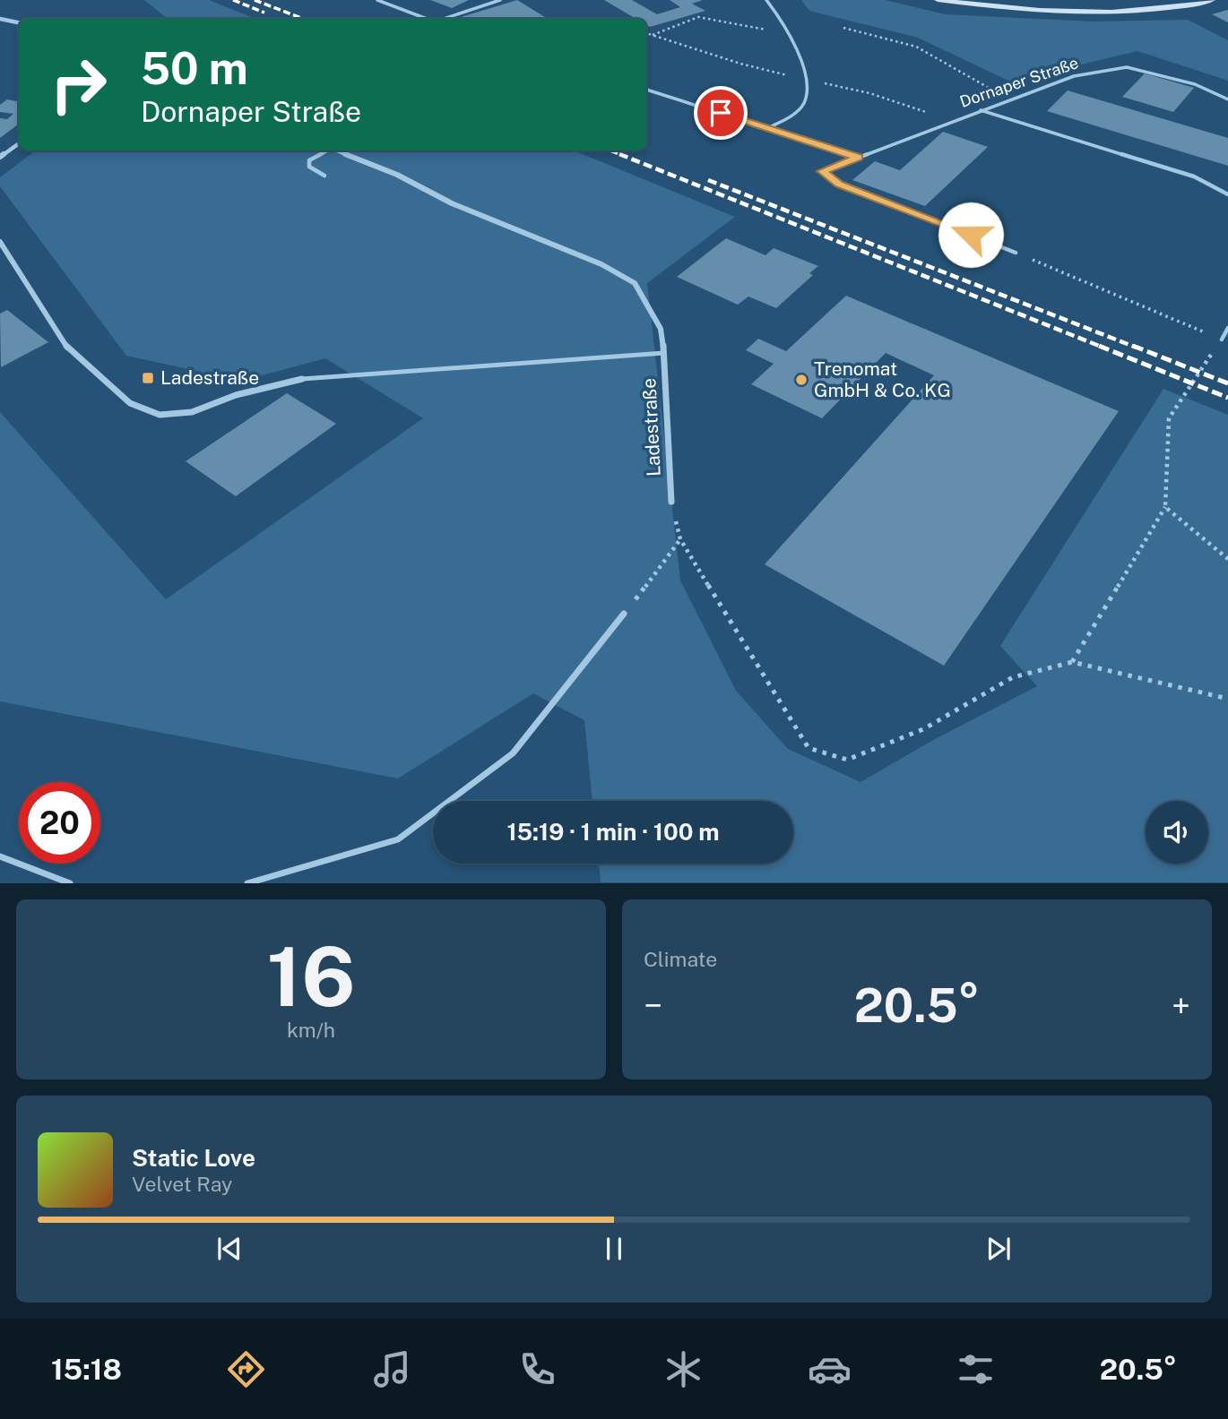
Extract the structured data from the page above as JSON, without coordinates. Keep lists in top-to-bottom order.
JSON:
{
  "streets": {
    "street": ["Ladestraße"],
    "lane": ["Dornaper Straße"]
  },
  "places": {
    "transit": ["Ladestraße"],
    "other": ["Trenomat GmbH & Co. KG"]
  },
  "page": {
    "turn": ["50 m", "Dornaper Straße"],
    "limit": "20",
    "trip": "15:19 · 1 min · 100 m",
    "tile": [
      ["16", "km/h"],
      "Climate"
    ],
    "heat": ["−", "20.5°", "+"],
    "song": ["Static Love", "Velvet Ray"],
    "tabs": ["15:18", "20.5°"]
  }
}
